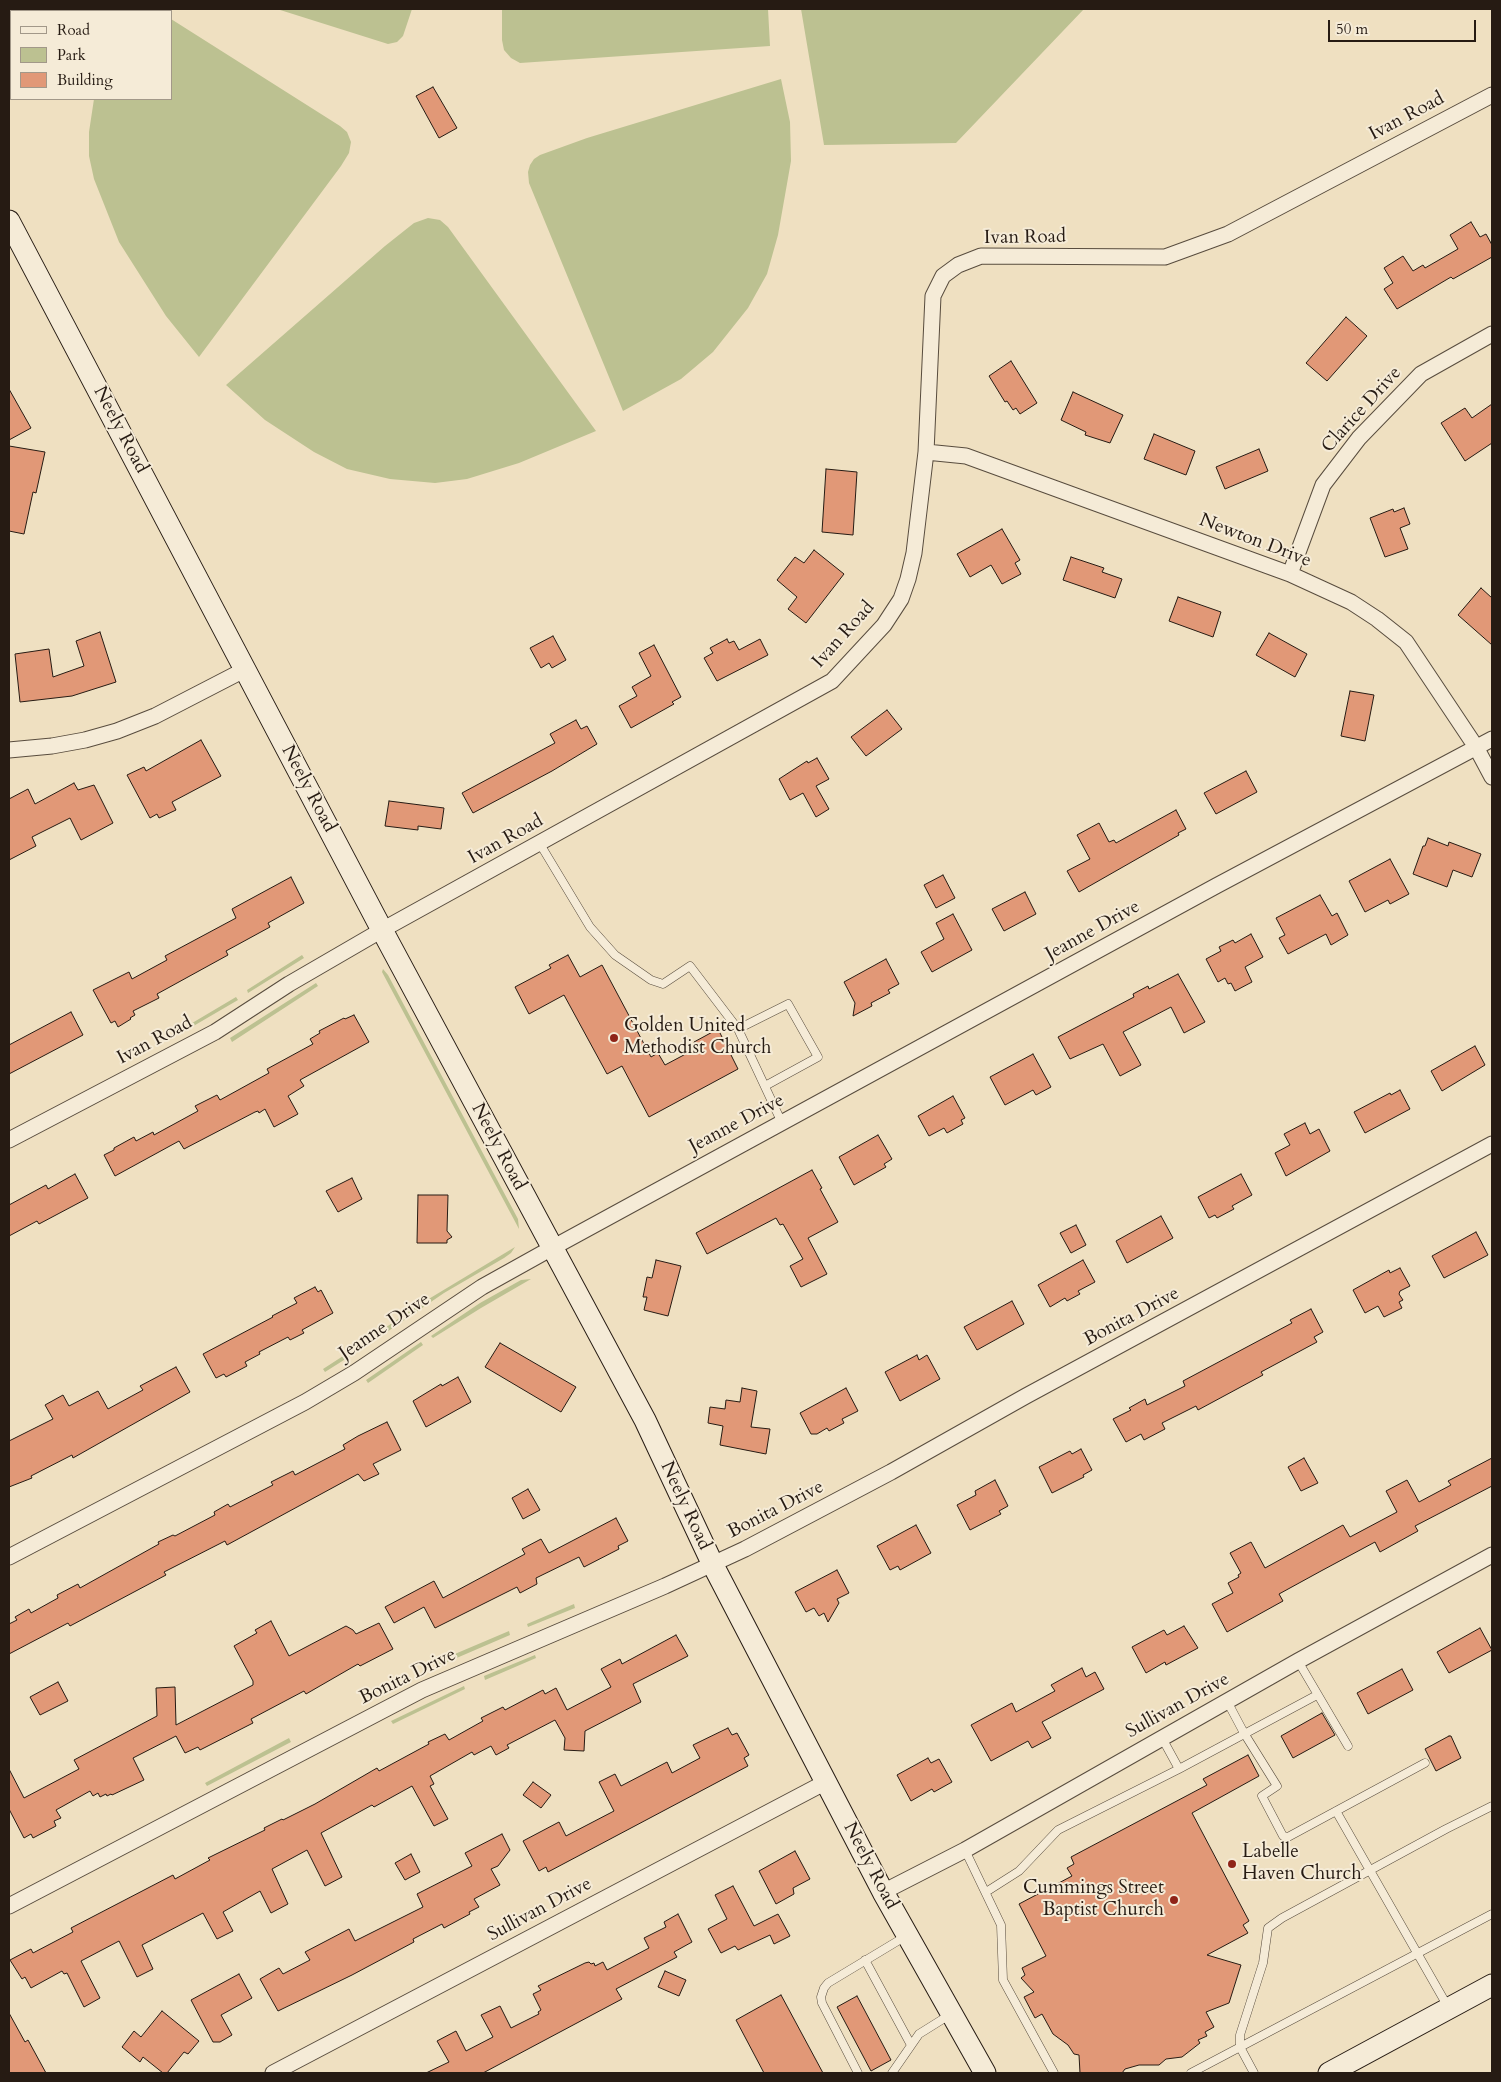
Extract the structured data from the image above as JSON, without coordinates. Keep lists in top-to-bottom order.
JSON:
{
  "streets": {
    "street": [
      "Ivan Road",
      "Clarice Drive",
      "Neely Road",
      "Newton Drive",
      "Jeanne Drive",
      "Bonita Drive",
      "Sullivan Drive"
    ]
  },
  "crossings": [
    ["Ivan Road", "Neely Road"],
    ["Ivan Road", "Newton Drive"],
    ["Clarice Drive", "Newton Drive"],
    ["Neely Road", "Jeanne Drive"],
    ["Neely Road", "Bonita Drive"],
    ["Neely Road", "Sullivan Drive"],
    ["Newton Drive", "Jeanne Drive"]
  ],
  "places": ["Golden United Methodist Church", "Labelle Haven Church", "Cummings Street Baptist Church"],
  "legend": ["Road", "Park", "Building"],
  "scale_bar": "50 m"
}
